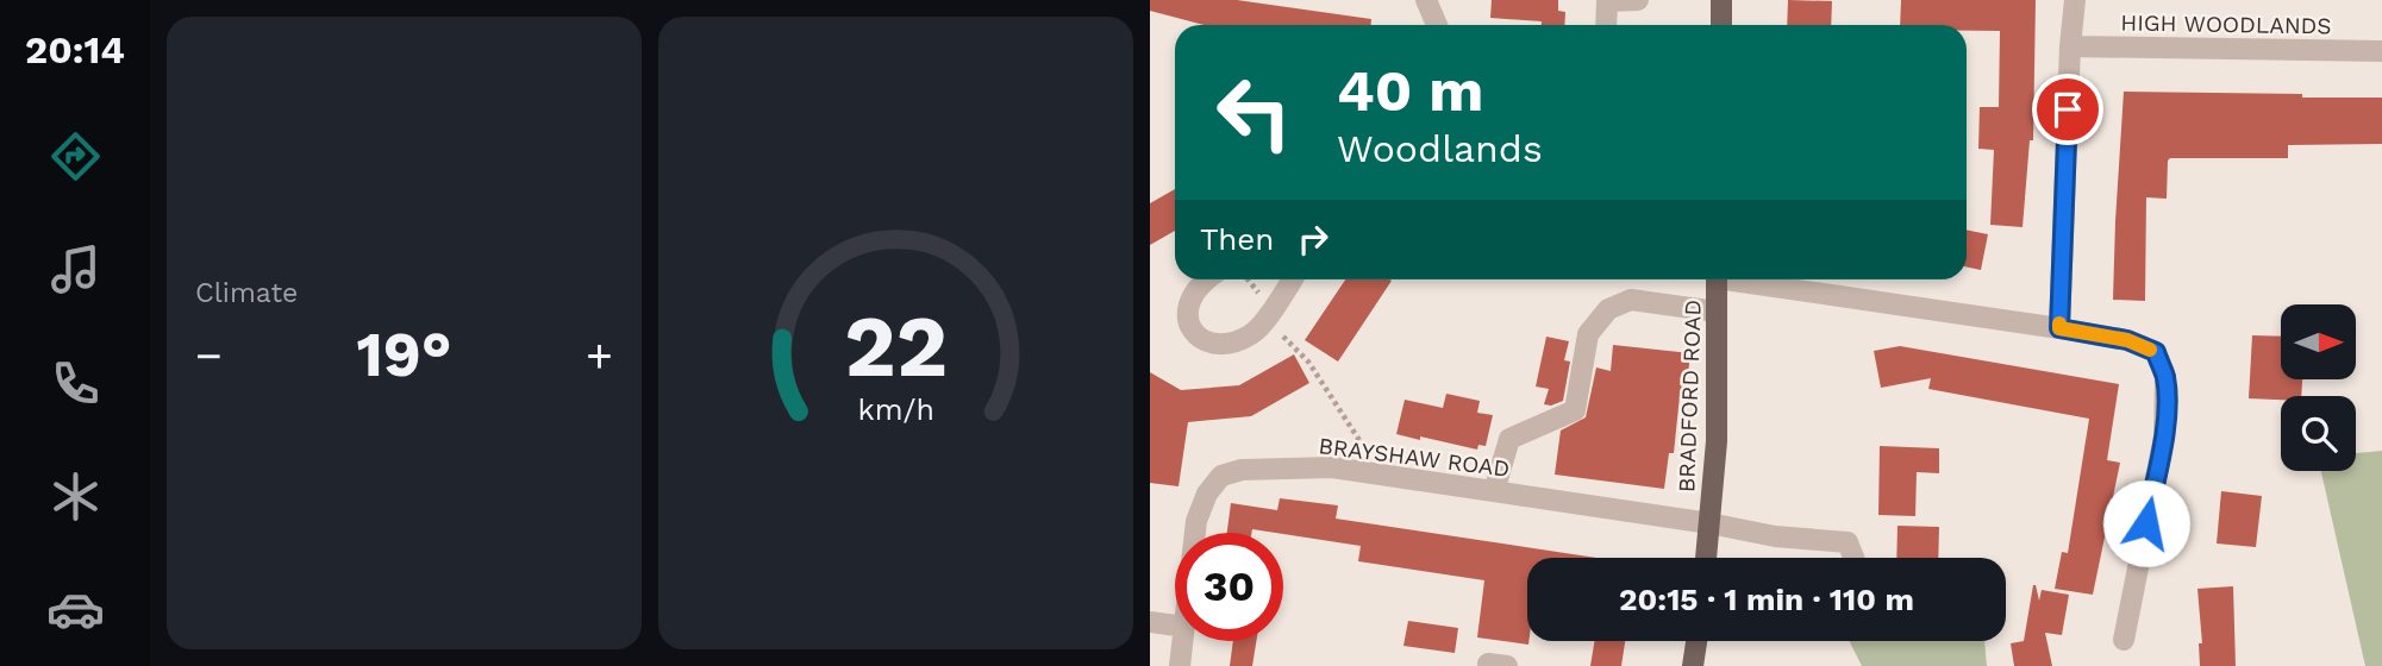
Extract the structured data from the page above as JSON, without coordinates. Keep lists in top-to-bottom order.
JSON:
{
  "streets": {
    "main road": ["BRADFORD ROAD"],
    "street": ["HIGH WOODLANDS", "BRAYSHAW ROAD"]
  },
  "crossings": [
    ["BRADFORD ROAD", "BRAYSHAW ROAD"]
  ],
  "north": "right",
  "page": {
    "tabs": "20:14",
    "tile": "Climate",
    "turn": ["40 m", "Woodlands"],
    "then": "Then",
    "heat": ["−", "19°", "+"],
    "limit": "30",
    "trip": "20:15 · 1 min · 110 m",
    "gauge": ["22", "km/h"]
  }
}
